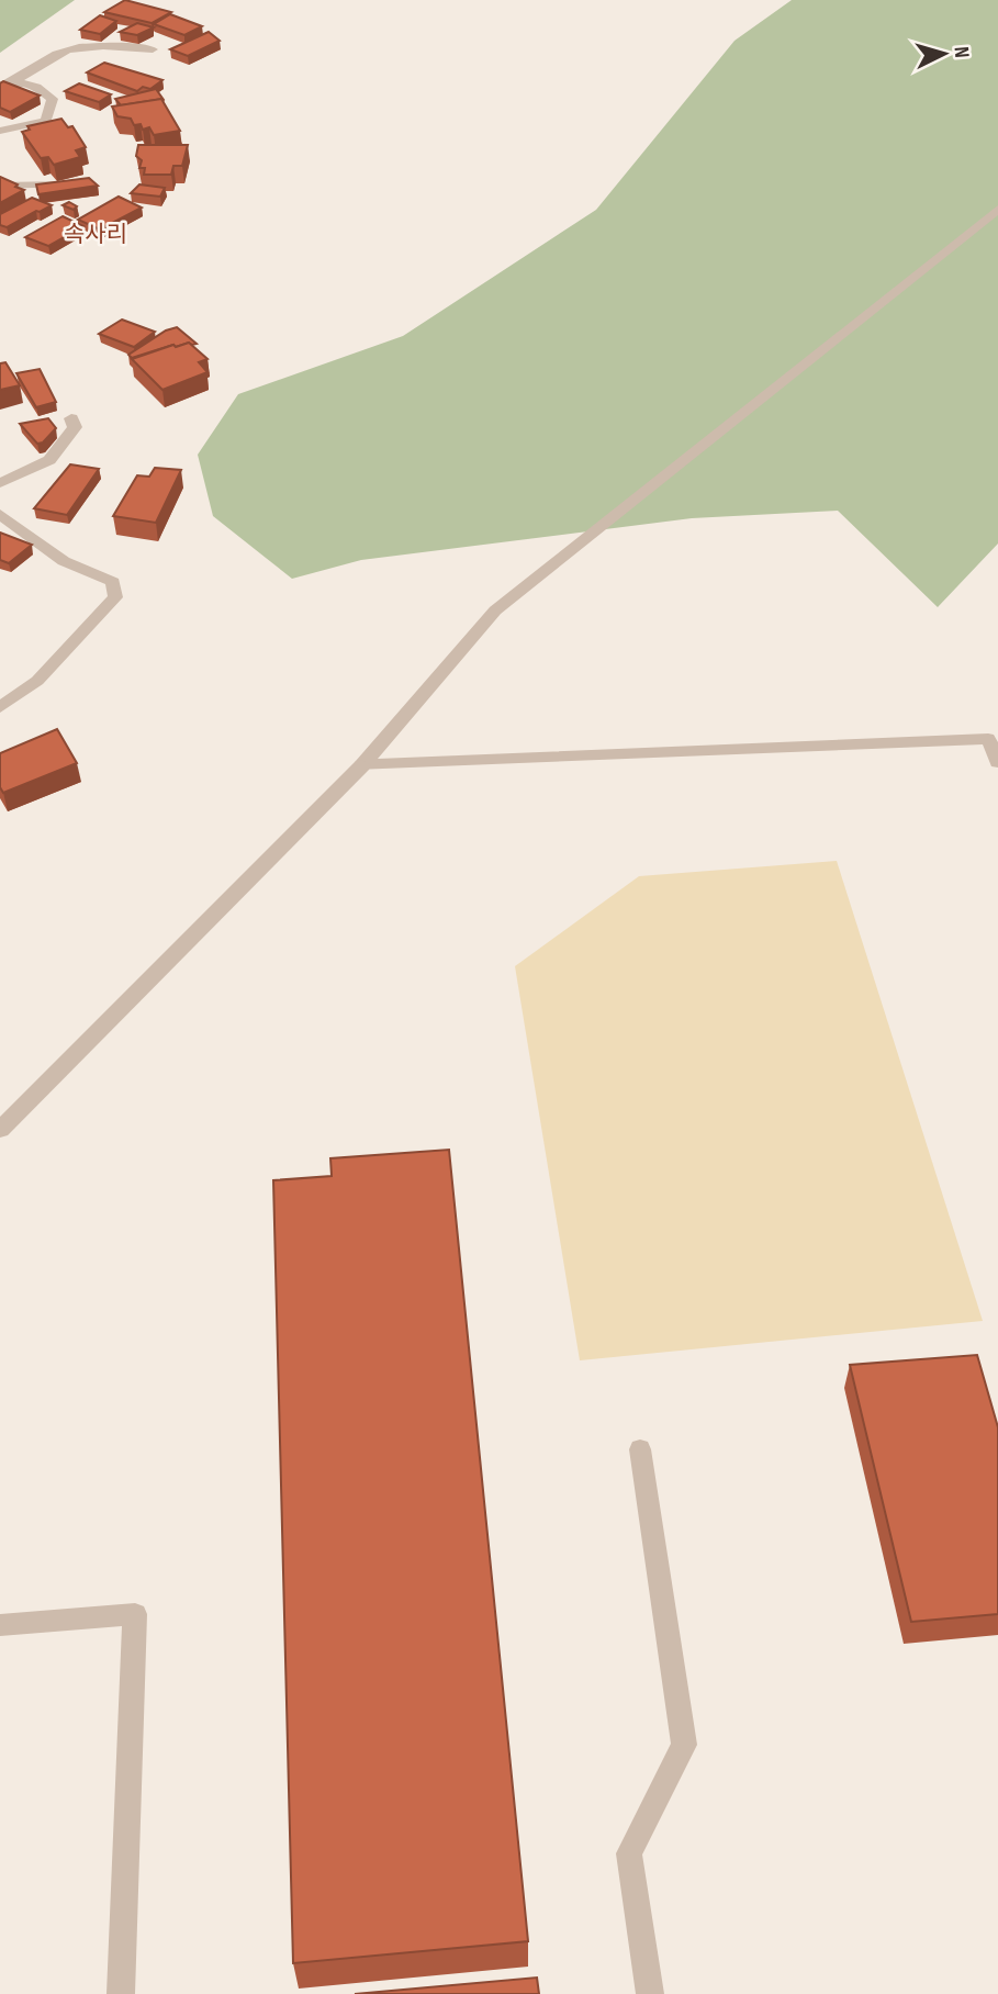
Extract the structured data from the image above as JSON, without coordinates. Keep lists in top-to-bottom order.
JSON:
{
  "districts": ["속사리"],
  "north": "right"
}
